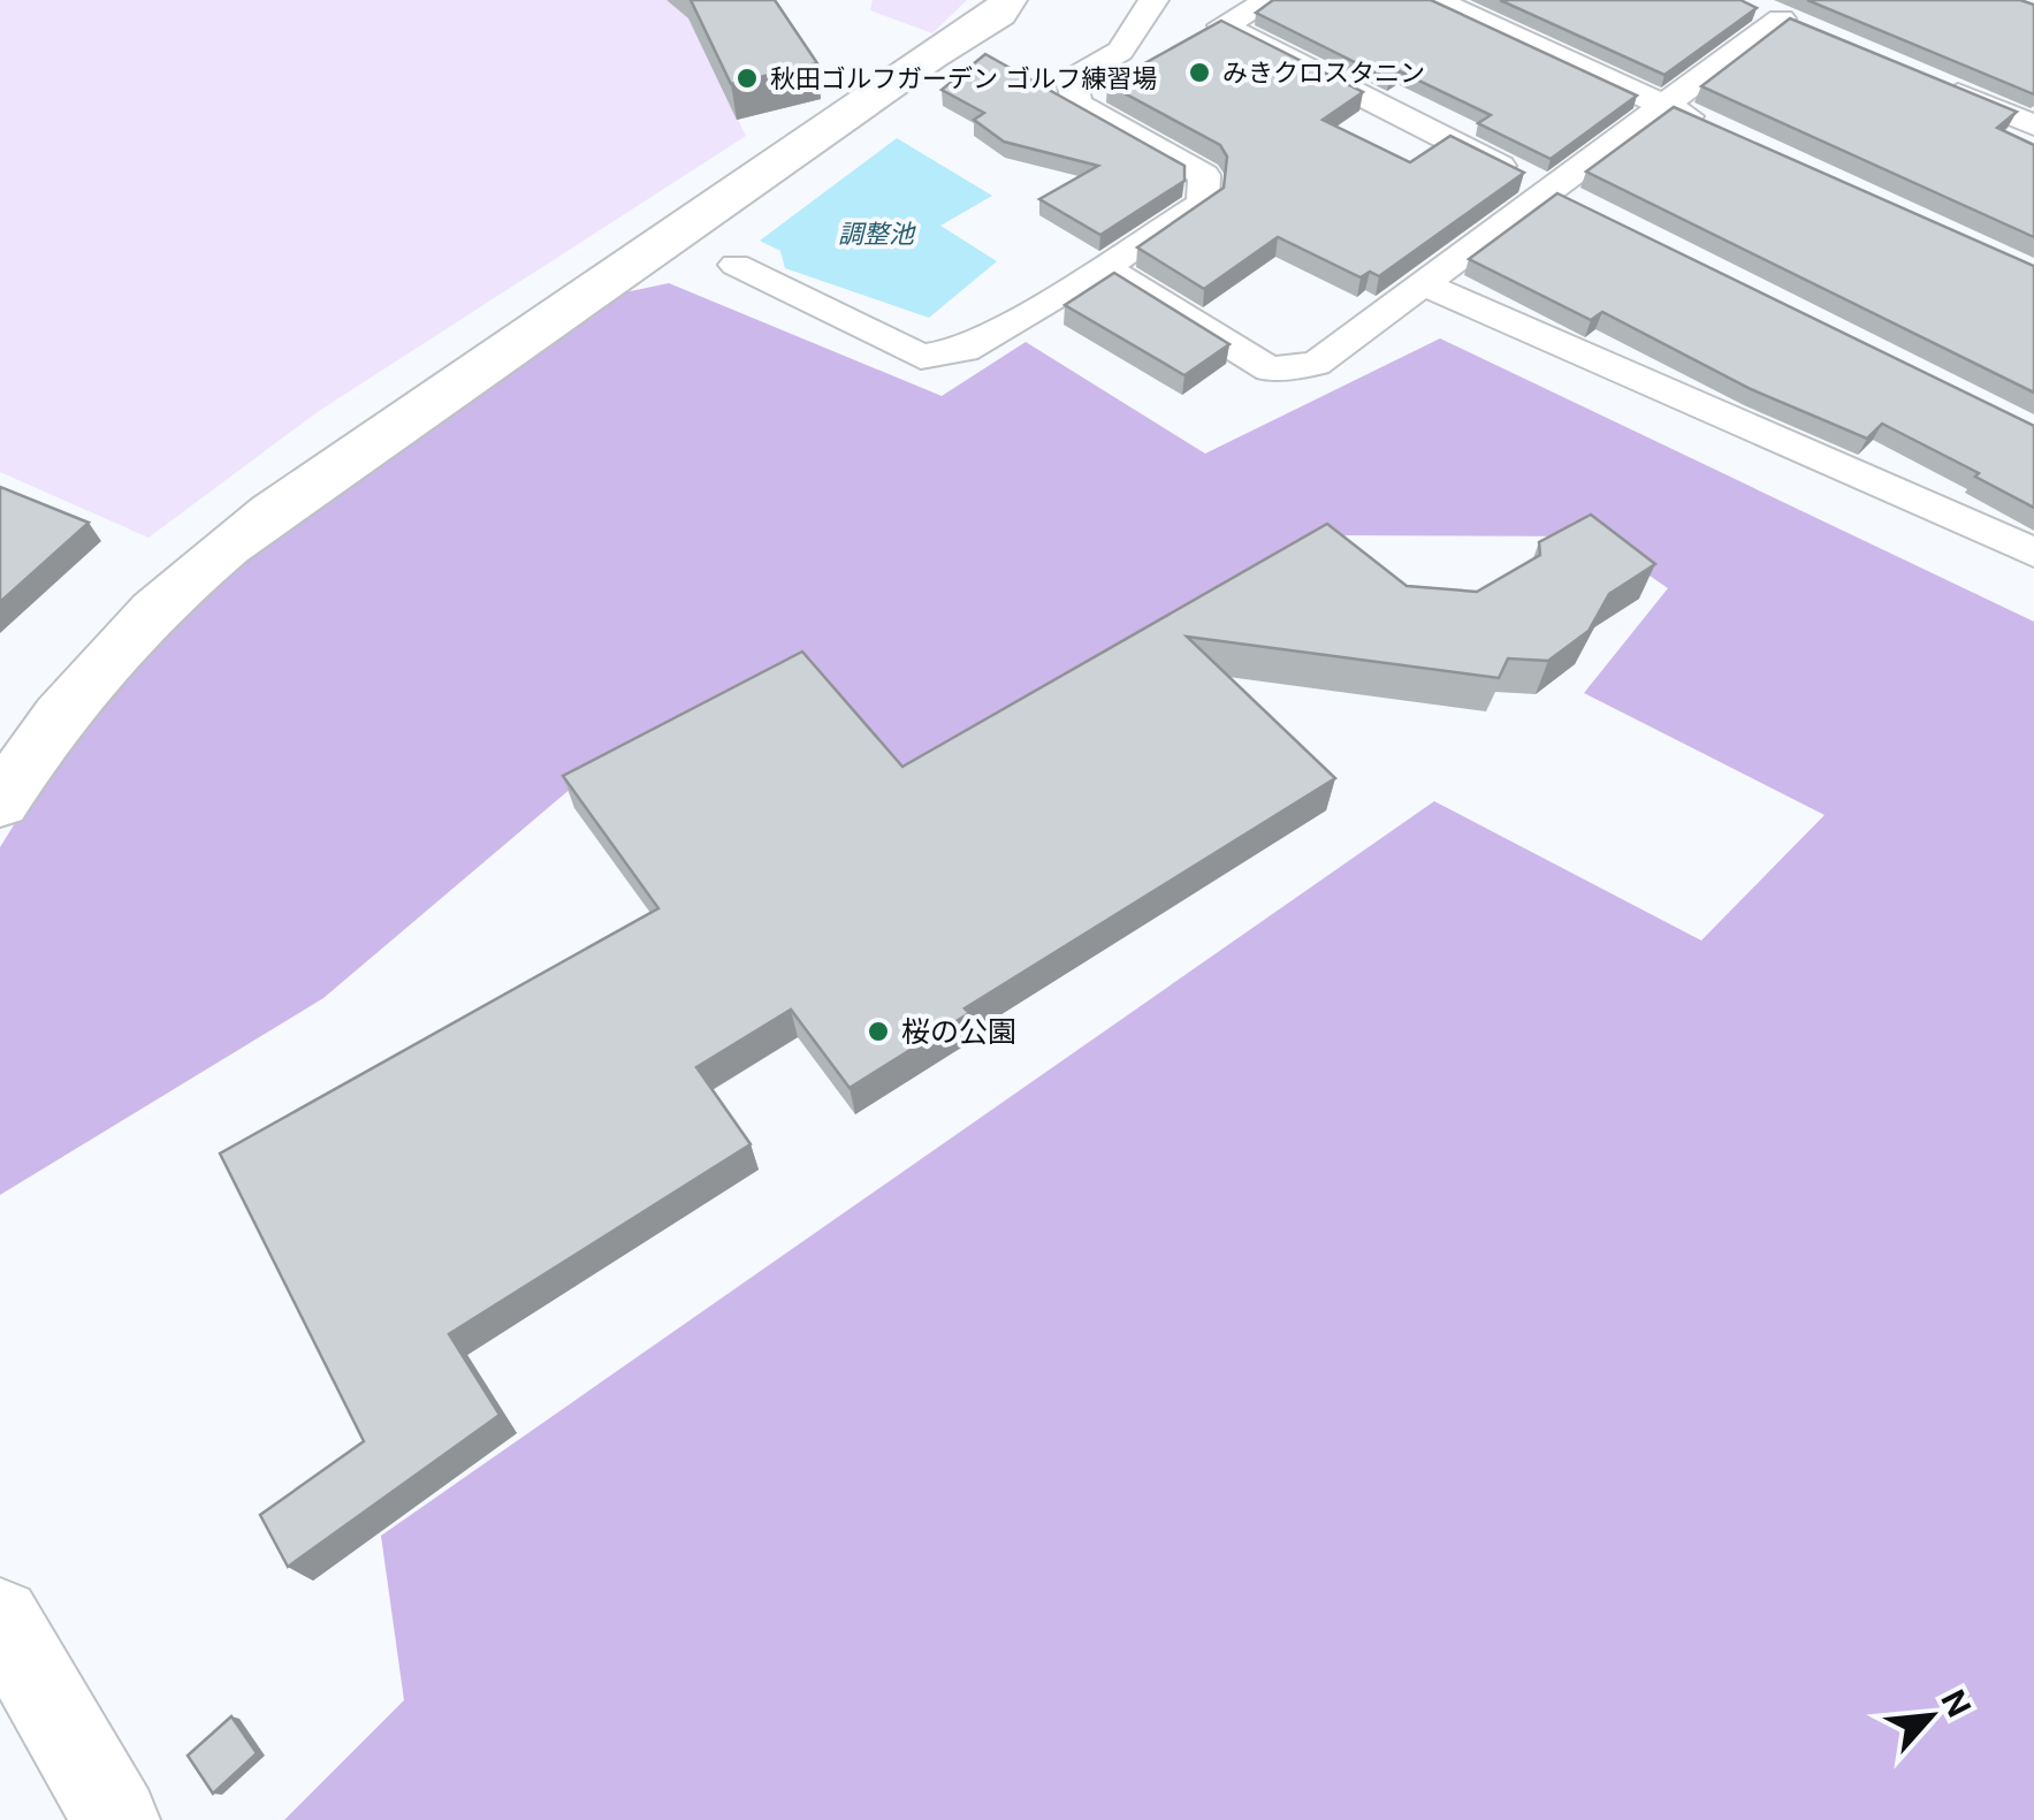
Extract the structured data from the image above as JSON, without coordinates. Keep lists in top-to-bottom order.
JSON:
{
  "water": ["調整池"],
  "places": ["みきクロスタニン", "秋田ゴルフガーデン ゴルフ練習場", "桜の公園"],
  "north": "top right"
}
